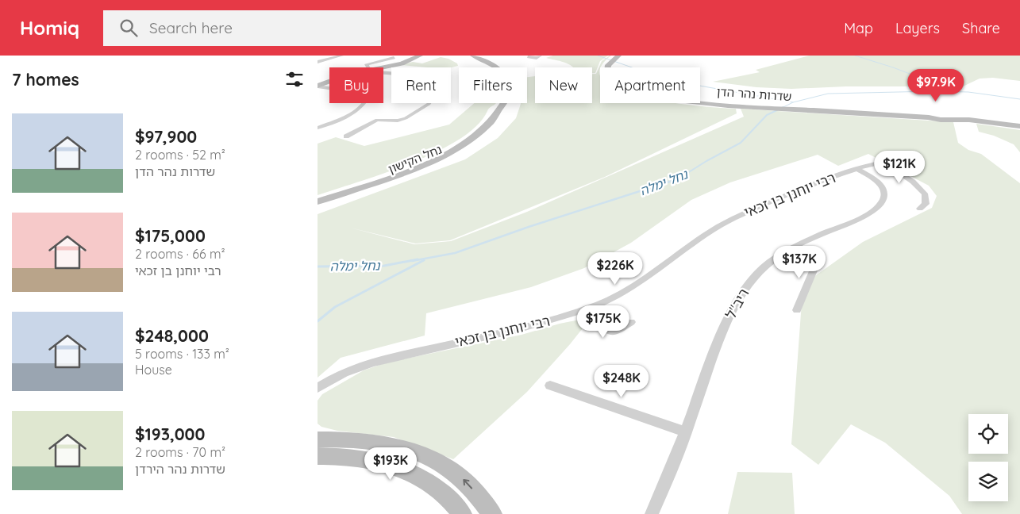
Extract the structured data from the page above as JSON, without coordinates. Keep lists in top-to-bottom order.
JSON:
{
  "streets": {
    "main road": ["שדרות נהר הדן", "נחל הקישון"],
    "street": ["רבי יוחנן בן זכאי", "ריב\"ל"]
  },
  "crossings": [
    ["רבי יוחנן בן זכאי", "ריב\"ל"]
  ],
  "water": ["נחל ימלה"],
  "page": {
    "header": "Homiq",
    "search": "Search here",
    "nav": ["Map", "Layers", "Share"],
    "heading": "7 homes",
    "chip": [
      "Buy",
      "Rent",
      "Filters",
      "New",
      "Apartment"
    ],
    "price": [
      "$97.9K",
      "$121K",
      "$137K",
      "$226K",
      "$175K",
      "$248K",
      "$193K"
    ],
    "list": [
      {
        "name": "$97,900",
        "note": "2 rooms · 52 m² · שדרות נהר הדן"
      },
      {
        "name": "$175,000",
        "note": "2 rooms · 66 m² · רבי יוחנן בן זכאי"
      },
      {
        "name": "$248,000",
        "note": "5 rooms · 133 m² · House"
      },
      {
        "name": "$193,000",
        "note": "2 rooms · 70 m² · שדרות נהר הירדן"
      }
    ]
  }
}
